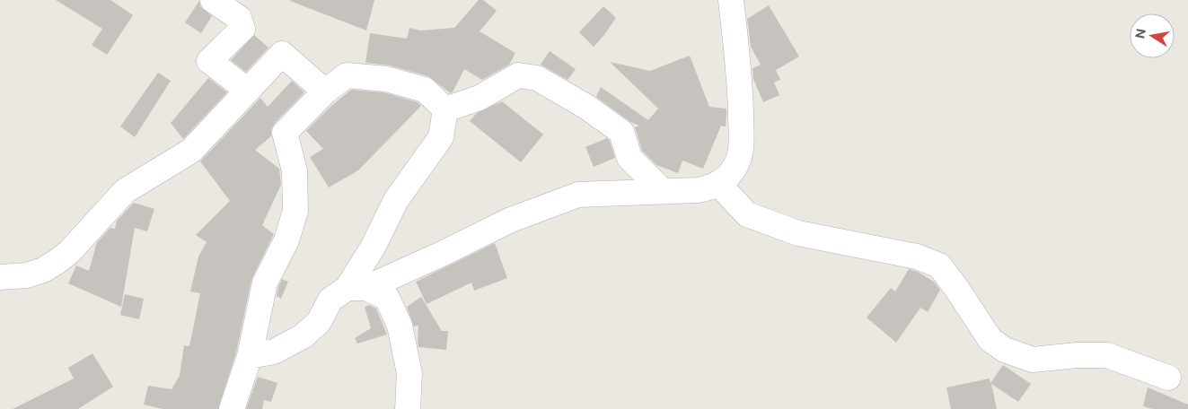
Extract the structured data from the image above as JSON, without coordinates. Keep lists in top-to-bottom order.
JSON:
{
  "north": "left"
}
